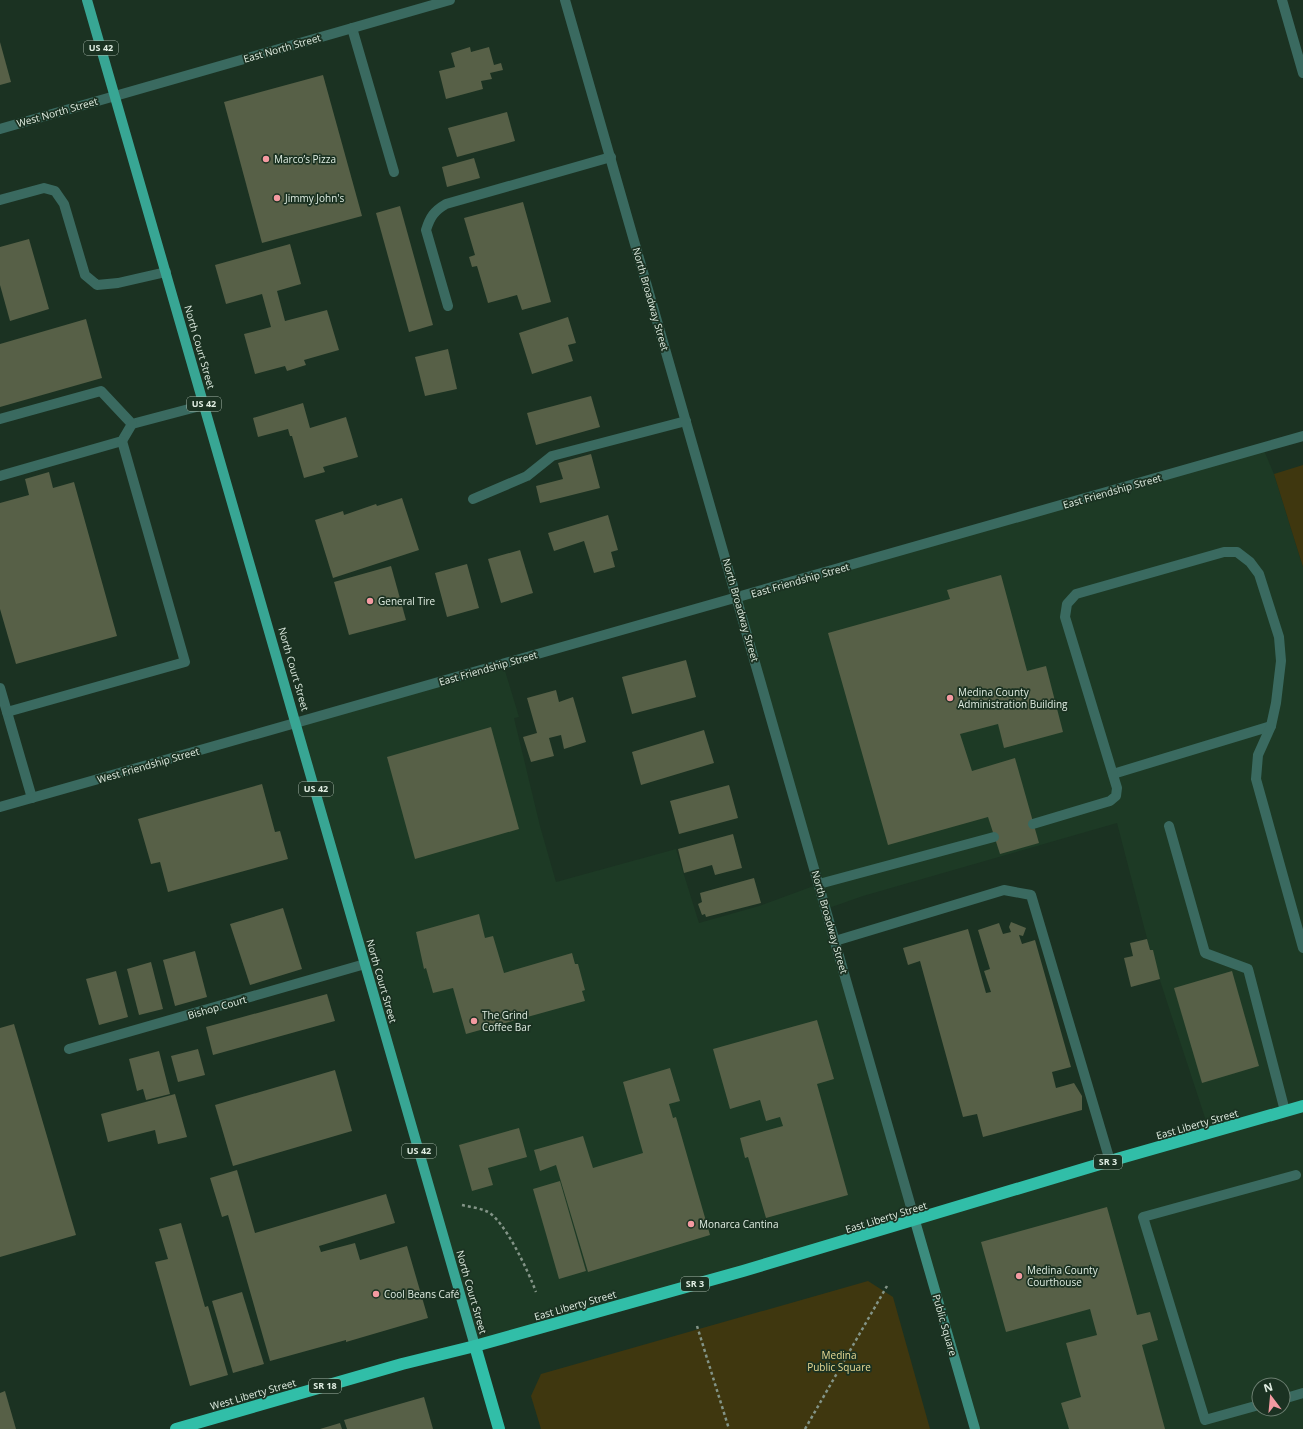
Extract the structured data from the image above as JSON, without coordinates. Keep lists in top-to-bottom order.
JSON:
{
  "streets": {
    "highway": [
      "US 42",
      "East Liberty Street",
      "SR 3",
      "SR 18",
      "West Liberty Street"
    ],
    "main road": ["North Court Street", "Public Square"],
    "street": [
      "East North Street",
      "West North Street",
      "North Broadway Street",
      "East Friendship Street",
      "West Friendship Street",
      "Bishop Court"
    ]
  },
  "crossings": [
    ["US 42", "North Court Street"],
    ["US 42", "East Liberty Street"],
    ["US 42", "West Liberty Street"],
    ["East North Street", "West North Street"],
    ["East North Street", "North Court Street"],
    ["West North Street", "North Court Street"],
    ["North Broadway Street", "East Friendship Street"],
    ["North Broadway Street", "East Liberty Street"],
    ["North Broadway Street", "Public Square"],
    ["North Court Street", "East Friendship Street"],
    ["North Court Street", "West Friendship Street"],
    ["North Court Street", "Bishop Court"],
    ["North Court Street", "East Liberty Street"],
    ["North Court Street", "West Liberty Street"],
    ["East Friendship Street", "West Friendship Street"],
    ["East Liberty Street", "Public Square"],
    ["East Liberty Street", "West Liberty Street"]
  ],
  "parks": ["Medina Public Square"],
  "places": [
    "Marco’s Pizza",
    "Jimmy John's",
    "General Tire",
    "Medina County Administration Building",
    "The Grind Coffee Bar",
    "Monarca Cantina",
    "Medina County Courthouse",
    "Cool Beans Café"
  ],
  "north": "top"
}
